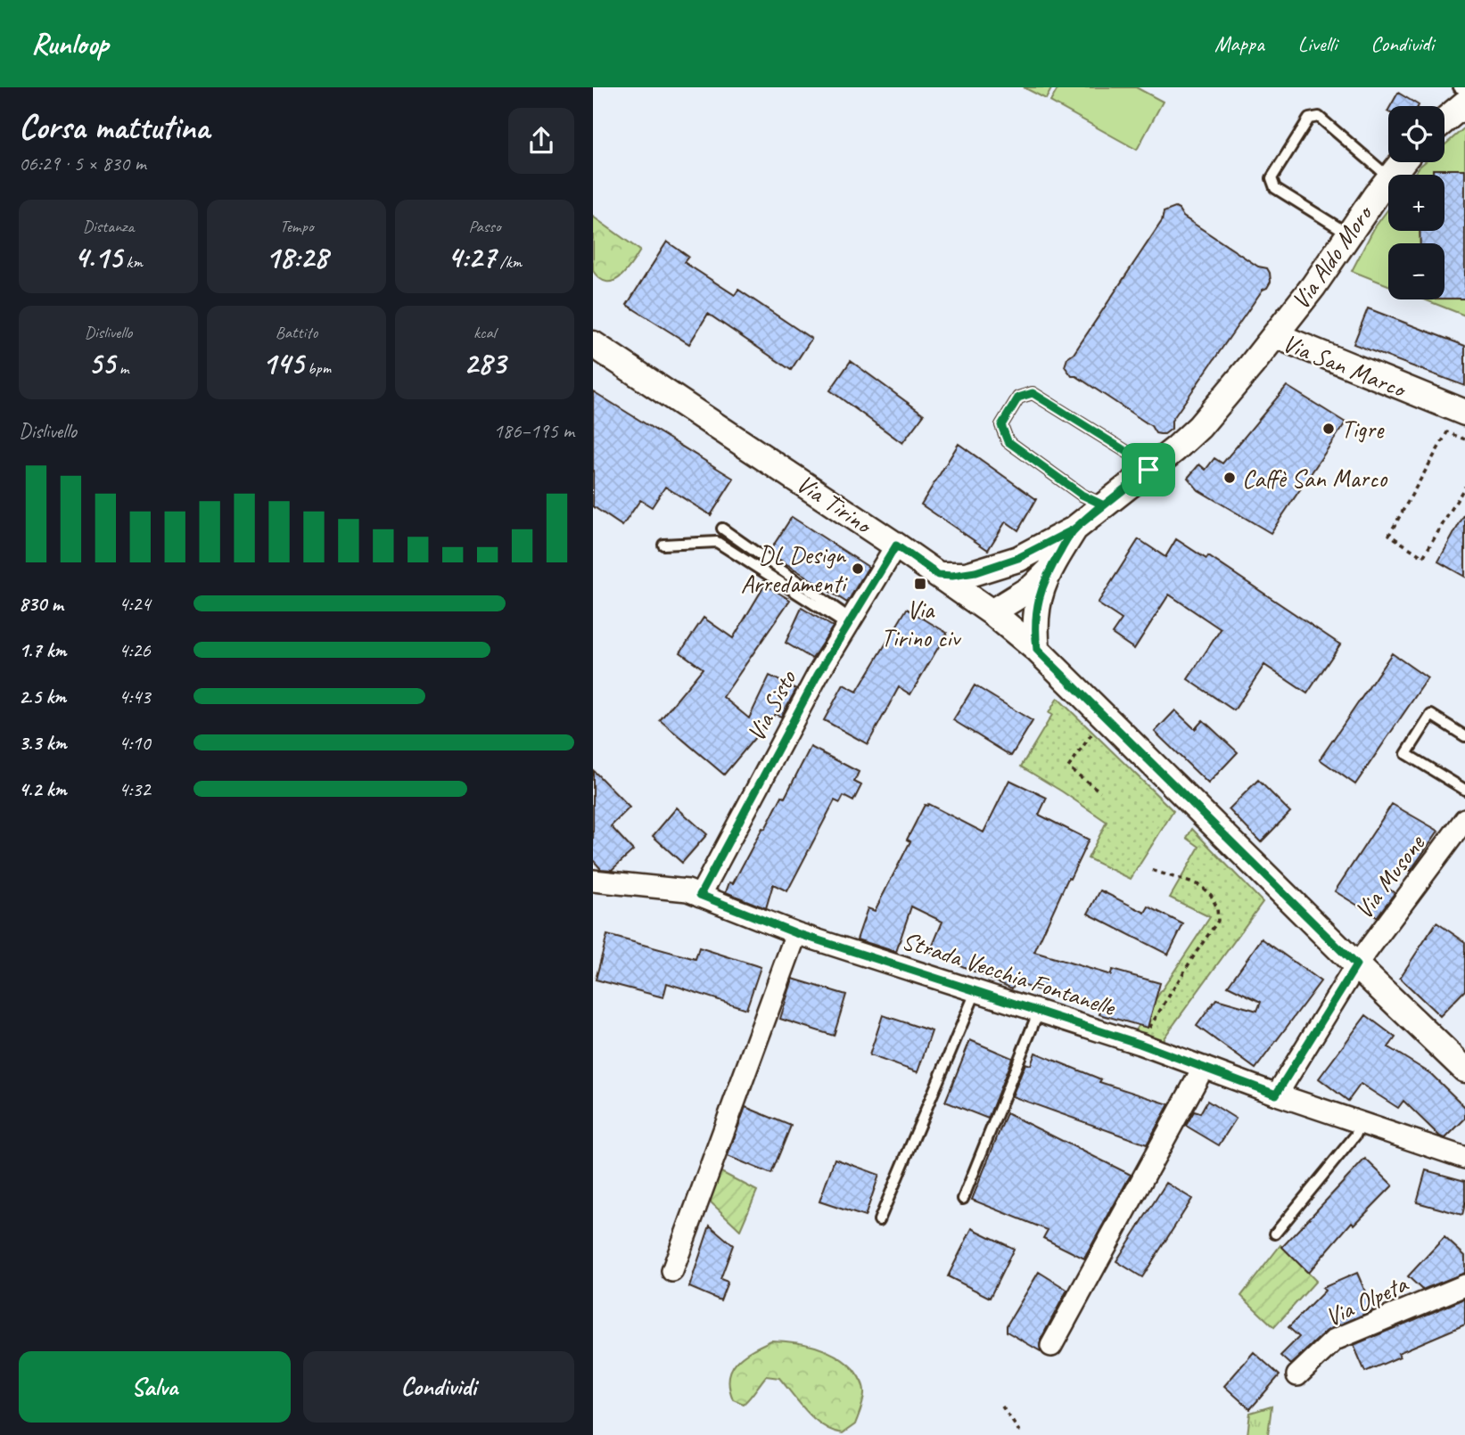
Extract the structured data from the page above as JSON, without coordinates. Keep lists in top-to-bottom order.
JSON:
{
  "streets": {
    "street": [
      "Via Aldo Moro",
      "Via San Marco",
      "Via Tirino",
      "Via Sisto",
      "Via Musone",
      "Strada Vecchia Fontanelle",
      "Via Olpeta"
    ]
  },
  "crossings": [
    ["Via Aldo Moro", "Via San Marco"],
    ["Via San Marco", "Via Tirino"],
    ["Via Tirino", "Via Sisto"],
    ["Via Tirino", "Via Musone"],
    ["Via Sisto", "Strada Vecchia Fontanelle"],
    ["Via Musone", "Strada Vecchia Fontanelle"]
  ],
  "places": {
    "other": ["Tigre", "Caffè San Marco", "DL Design Arredamenti"],
    "transit": ["Via Tirino civ"]
  },
  "page": {
    "header": "Runloop",
    "nav": ["Mappa", "Livelli", "Condividi"],
    "heading": ["Corsa mattutina", "06:29 · 5 × 830 m"],
    "map_buttons": ["+", "−"],
    "stats": [
      ["Distanza", "4.15 km"],
      ["Tempo", "18:28"],
      ["Passo", "4:27 /km"],
      ["Dislivello", "55 m"],
      ["Battito", "145 bpm"],
      ["kcal", "283"]
    ],
    "chart": ["Dislivello", "186–195 m"],
    "list": [
      {
        "name": "830 m",
        "note": "4:24"
      },
      {
        "name": "1.7 km",
        "note": "4:26"
      },
      {
        "name": "2.5 km",
        "note": "4:43"
      },
      {
        "name": "3.3 km",
        "note": "4:10"
      },
      {
        "name": "4.2 km",
        "note": "4:32"
      }
    ],
    "buttons": ["Salva", "Condividi"]
  }
}
